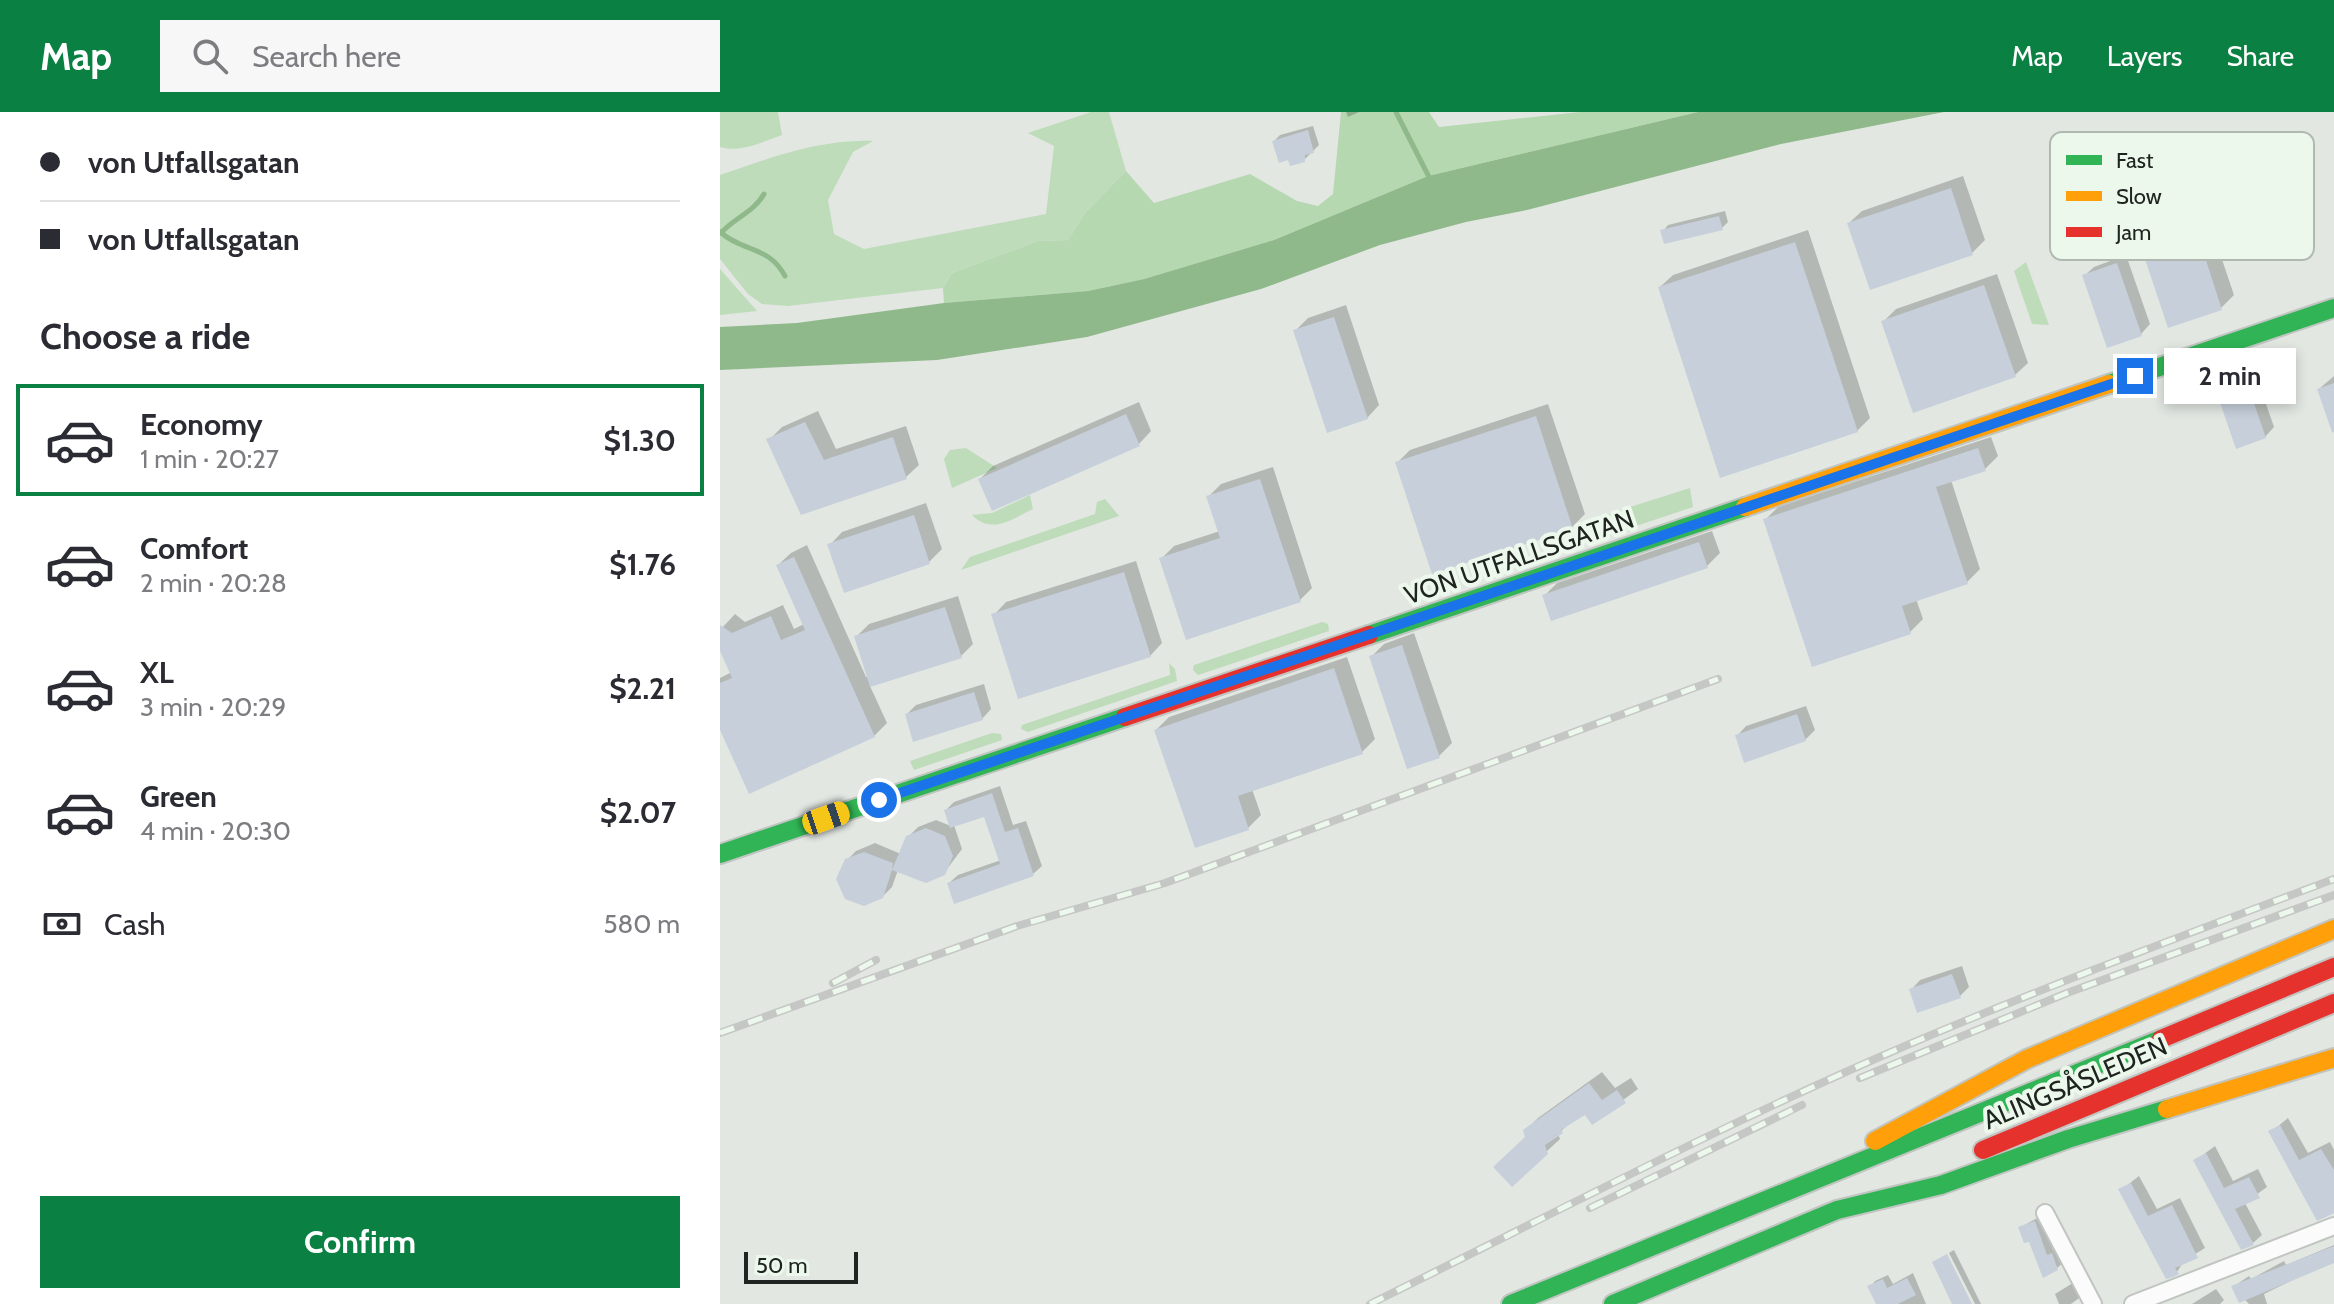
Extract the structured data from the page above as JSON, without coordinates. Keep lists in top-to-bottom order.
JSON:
{
  "streets": {
    "main road": ["VON UTFALLSGATAN", "ALINGSÅSLEDEN"]
  },
  "legend": ["Fast", "Slow", "Jam"],
  "scale_bar": "50 m",
  "page": {
    "header": "Map",
    "search": "Search here",
    "nav": ["Map", "Layers", "Share"],
    "banner": ["von Utfallsgatan", "von Utfallsgatan"],
    "heading": "Choose a ride",
    "bubble": "2 min",
    "list": [
      {
        "name": "Economy",
        "note": "1 min · 20:27",
        "value": "$1.30"
      },
      {
        "name": "Comfort",
        "note": "2 min · 20:28",
        "value": "$1.76"
      },
      {
        "name": "XL",
        "note": "3 min · 20:29",
        "value": "$2.21"
      },
      {
        "name": "Green",
        "note": "4 min · 20:30",
        "value": "$2.07"
      }
    ],
    "pay": ["Cash", "580 m"],
    "buttons": "Confirm",
    "scale": "50 m"
  }
}
